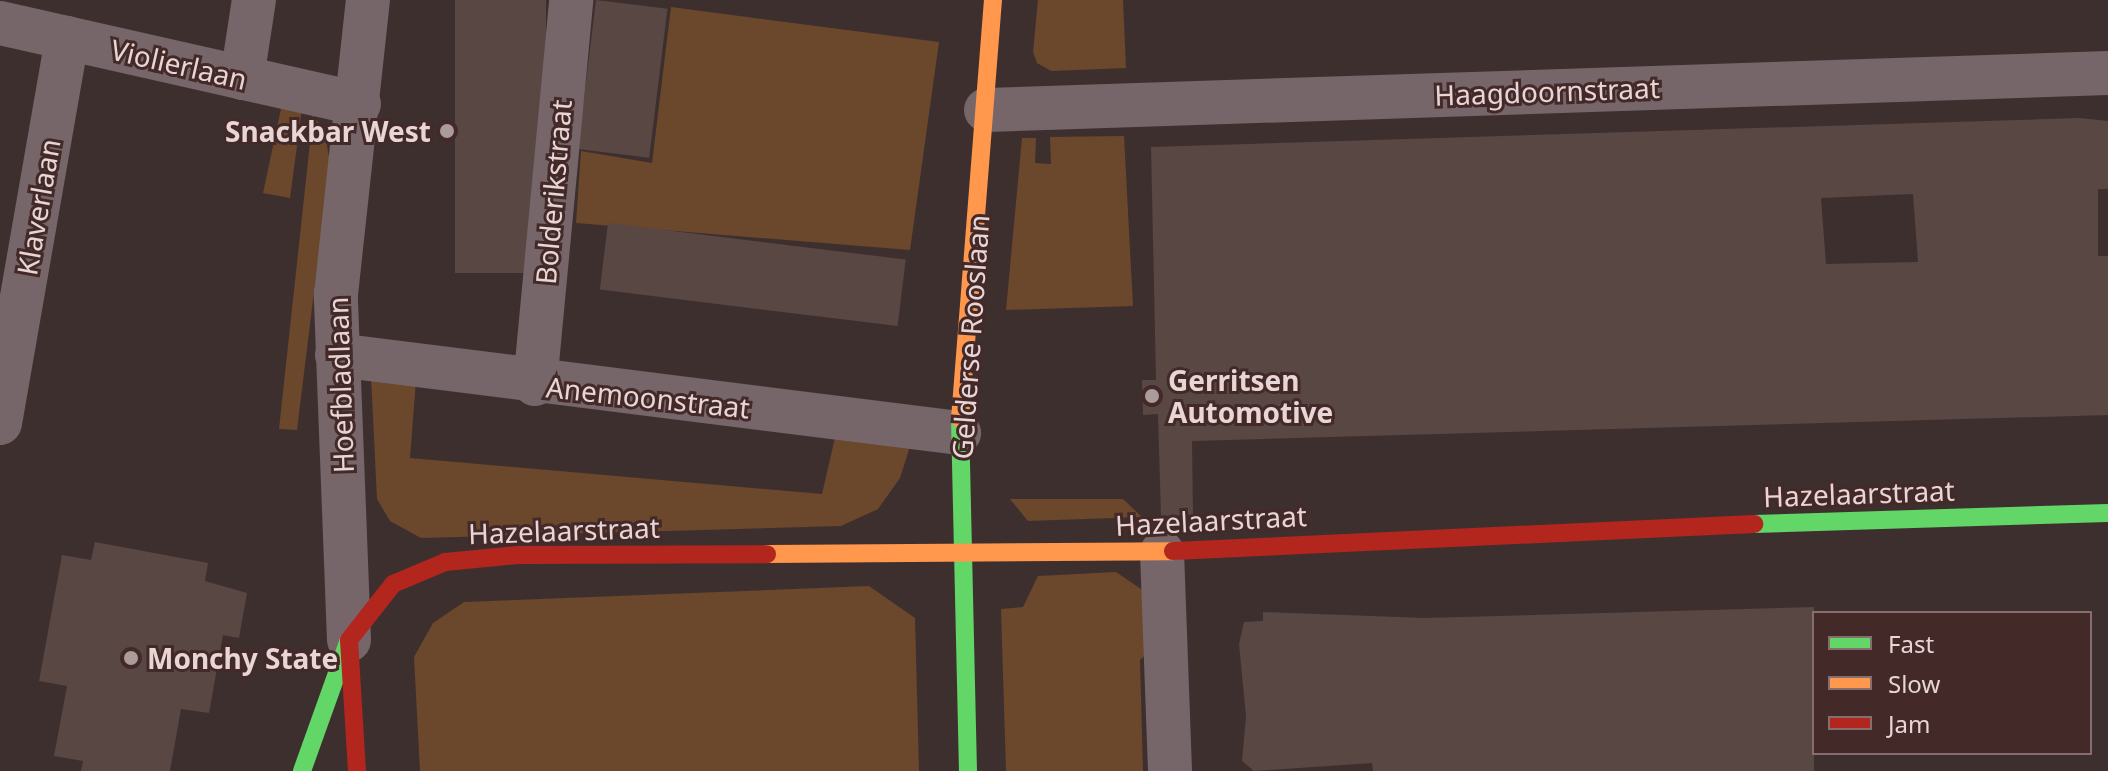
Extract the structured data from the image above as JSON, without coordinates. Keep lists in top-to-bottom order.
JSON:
{
  "streets": {
    "street": [
      "Violierlaan",
      "Haagdoornstraat",
      "Bolderikstraat",
      "Klaverlaan",
      "Gelderse Rooslaan",
      "Hoefbladlaan",
      "Anemoonstraat",
      "Hazelaarstraat"
    ]
  },
  "crossings": [
    ["Violierlaan", "Klaverlaan"],
    ["Violierlaan", "Hoefbladlaan"],
    ["Haagdoornstraat", "Gelderse Rooslaan"],
    ["Bolderikstraat", "Anemoonstraat"],
    ["Gelderse Rooslaan", "Anemoonstraat"],
    ["Gelderse Rooslaan", "Hazelaarstraat"],
    ["Hoefbladlaan", "Anemoonstraat"],
    ["Hoefbladlaan", "Hazelaarstraat"]
  ],
  "places": ["Snackbar West", "Gerritsen Automotive", "Monchy State"],
  "legend": ["Fast", "Slow", "Jam"]
}
